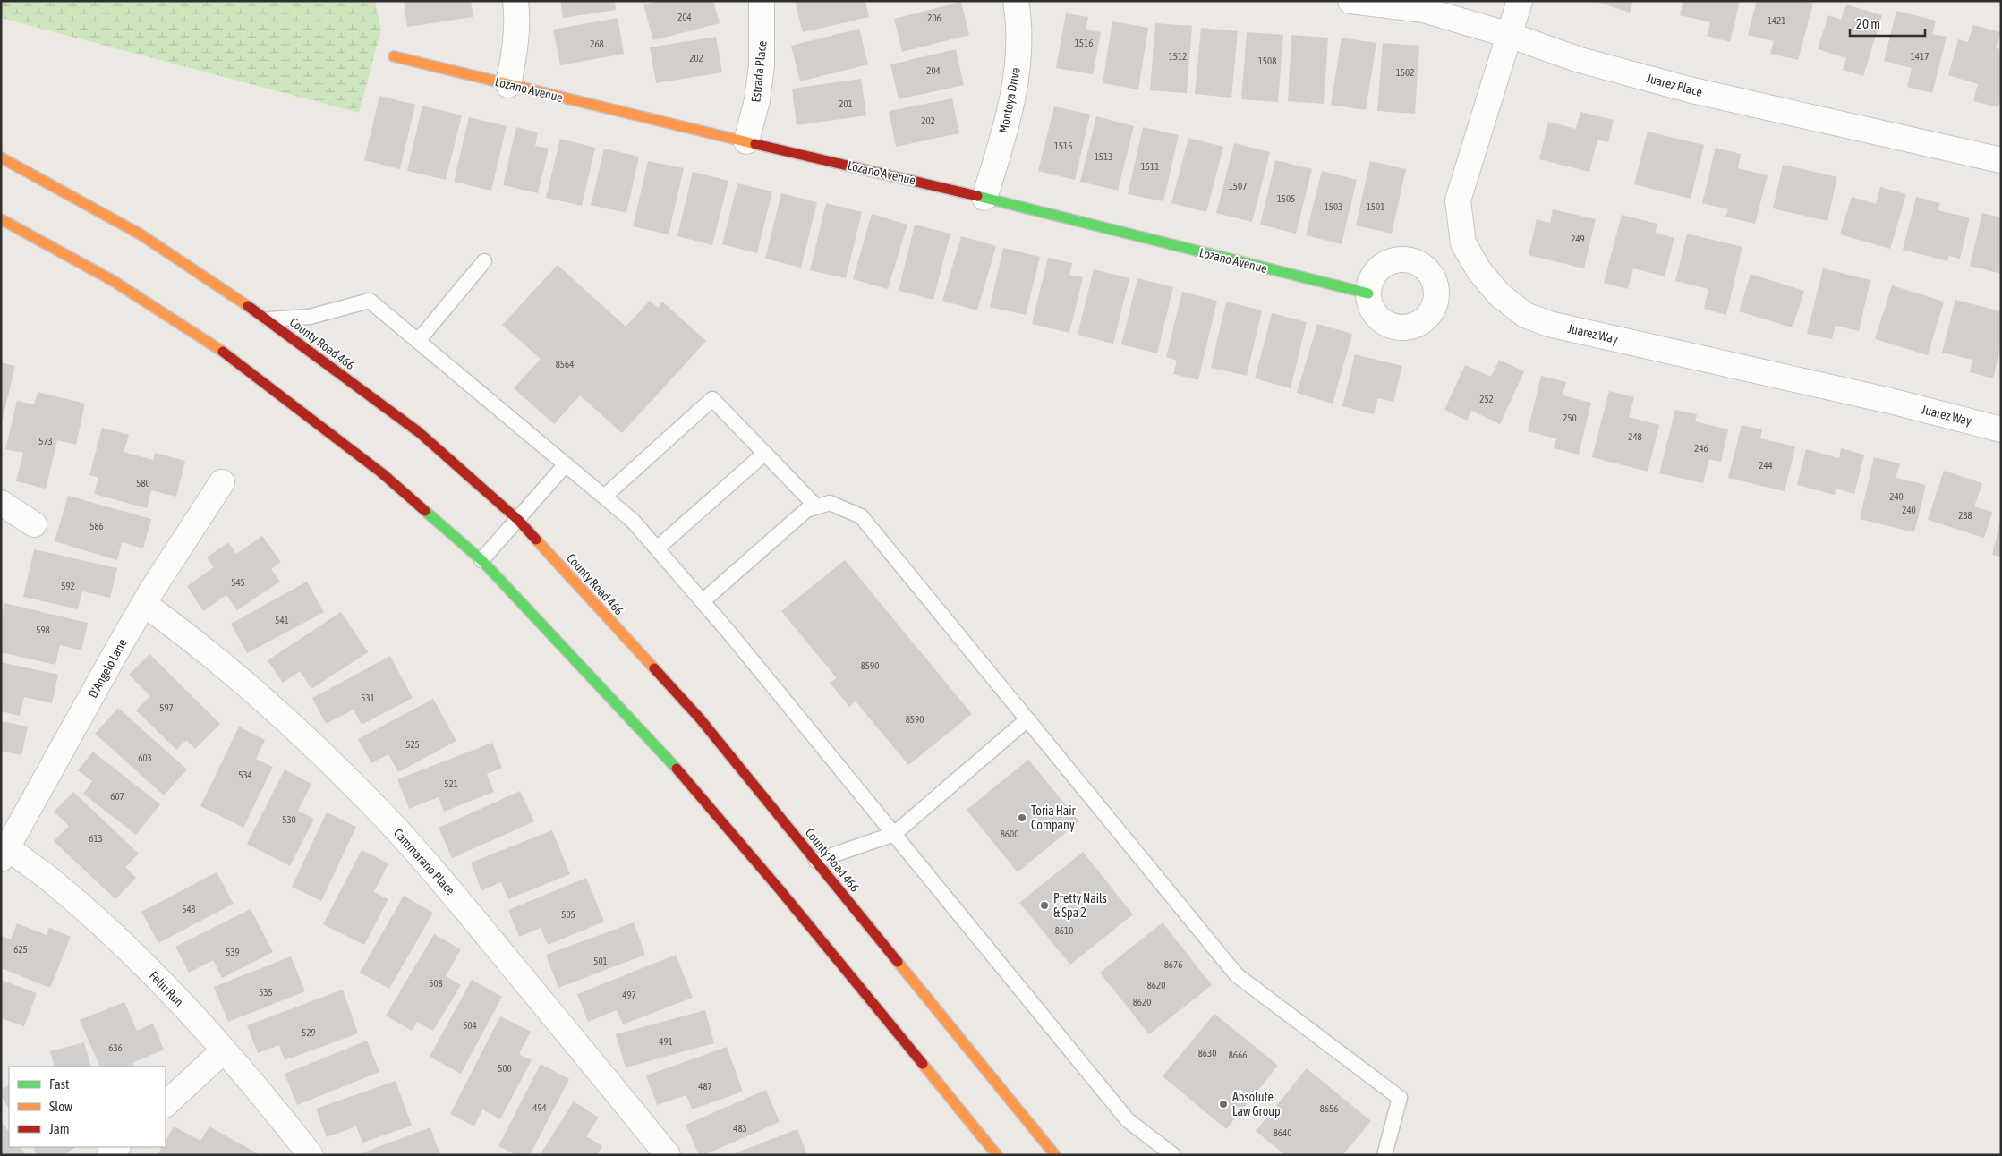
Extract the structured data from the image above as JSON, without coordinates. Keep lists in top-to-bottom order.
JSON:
{
  "streets": {
    "main road": ["Lozano Avenue", "County Road 466"],
    "street": [
      "Estrada Place",
      "Juarez Place",
      "Montoya Drive",
      "Juarez Way",
      "D'Angelo Lane",
      "Cammarano Place",
      "Feliu Run"
    ]
  },
  "crossings": [
    ["Estrada Place", "Lozano Avenue"],
    ["Juarez Place", "Juarez Way"],
    ["Lozano Avenue", "Montoya Drive"],
    ["D'Angelo Lane", "Cammarano Place"],
    ["D'Angelo Lane", "Feliu Run"]
  ],
  "places": ["Toria Hair Company", "Pretty Nails & Spa 2", "Absolute Law Group"],
  "house_numbers": [
    "204",
    "206",
    "1421",
    "1516",
    "268",
    "1512",
    "1417",
    "202",
    "1508",
    "204",
    "1502",
    "201",
    "202",
    "1515",
    "1513",
    "1511",
    "1507",
    "1505",
    "1503",
    "1501",
    "249",
    "8564",
    "252",
    "250",
    "248",
    "573",
    "246",
    "244",
    "580",
    "240",
    "240",
    "238",
    "586",
    "545",
    "592",
    "541",
    "598",
    "8590",
    "531",
    "597",
    "8590",
    "525",
    "603",
    "534",
    "521",
    "607",
    "530",
    "8600",
    "613",
    "543",
    "505",
    "8610",
    "625",
    "539",
    "501",
    "8676",
    "508",
    "8620",
    "535",
    "497",
    "8620",
    "504",
    "529",
    "491",
    "636",
    "8630",
    "8666",
    "500",
    "487",
    "494",
    "8656",
    "483",
    "8640"
  ],
  "legend": ["Fast", "Slow", "Jam"],
  "scale_bar": "20 m"
}
